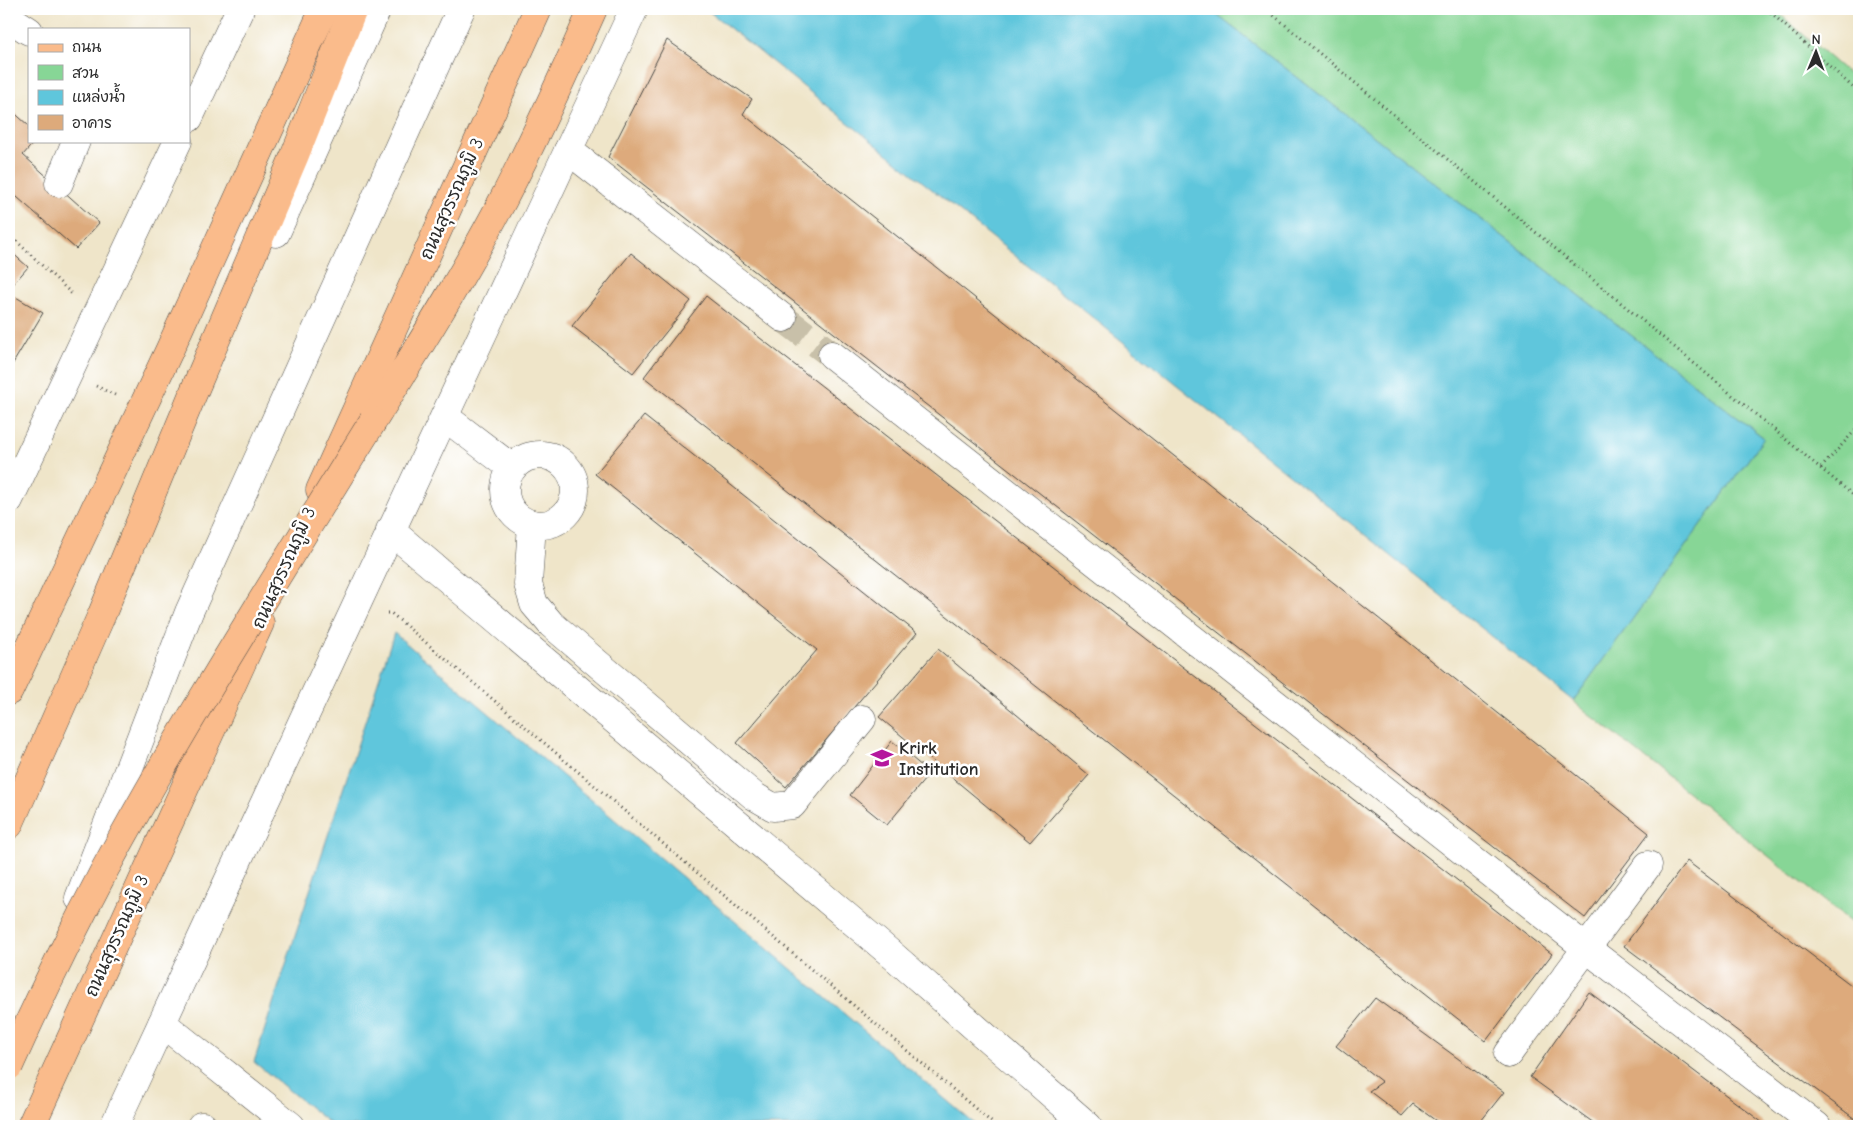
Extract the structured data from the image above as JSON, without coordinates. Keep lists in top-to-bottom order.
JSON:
{
  "streets": {
    "main road": ["ถนนสุวรรณภูมิ 3"]
  },
  "places": {
    "school or university": ["Krirk Institution"]
  },
  "legend": [
    "ถนน",
    "สวน",
    "แหล่งน้ำ",
    "อาคาร"
  ],
  "north": "top"
}
